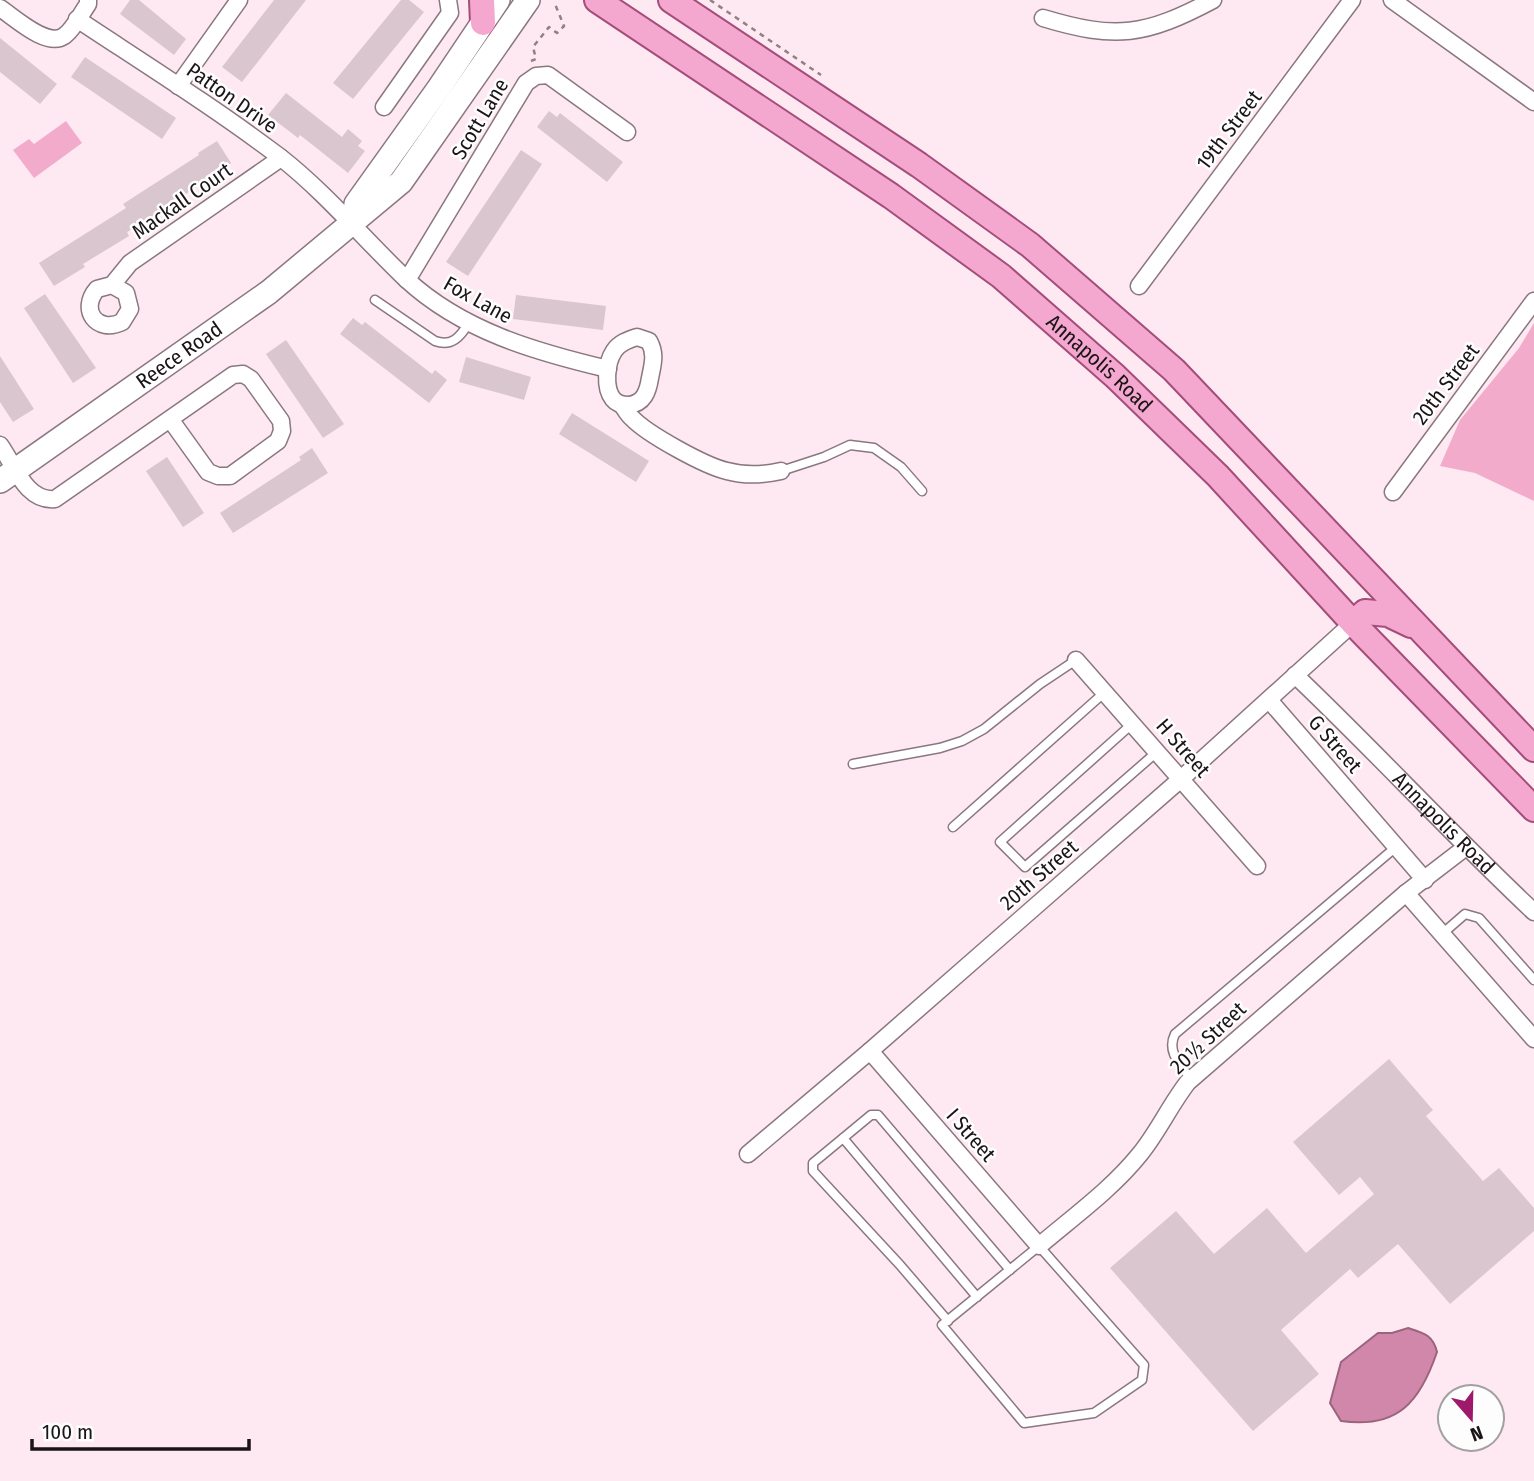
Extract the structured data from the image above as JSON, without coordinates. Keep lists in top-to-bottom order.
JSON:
{
  "streets": {
    "main road": ["Reece Road", "Annapolis Road"],
    "street": [
      "Patton Drive",
      "Scott Lane",
      "19th Street",
      "Mackall Court",
      "Fox Lane",
      "20th Street",
      "G Street",
      "H Street",
      "20½ Street",
      "I Street"
    ]
  },
  "crossings": [
    ["Patton Drive", "Mackall Court"],
    ["Patton Drive", "Fox Lane"],
    ["Patton Drive", "Reece Road"],
    ["Scott Lane", "Fox Lane"],
    ["Fox Lane", "Reece Road"],
    ["Annapolis Road", "20th Street"],
    ["Annapolis Road", "20½ Street"],
    ["20th Street", "G Street"],
    ["20th Street", "H Street"],
    ["20th Street", "I Street"],
    ["G Street", "20½ Street"],
    ["20½ Street", "I Street"]
  ],
  "scale_bar": "100 m",
  "north": "bottom"
}
